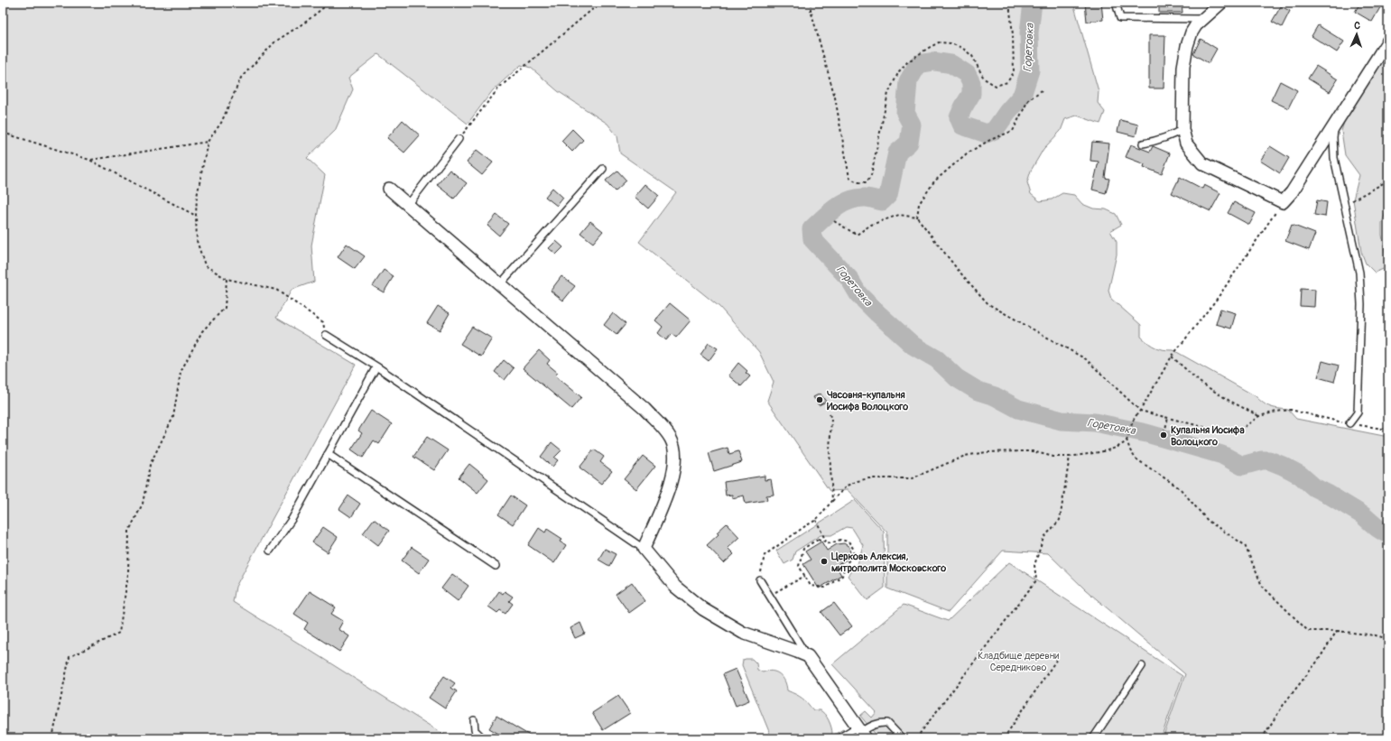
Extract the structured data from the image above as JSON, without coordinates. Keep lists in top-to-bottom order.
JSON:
{
  "water": ["Горетовка"],
  "parks": ["Кладбище деревни Середниково"],
  "places": ["Часовня-купальня Иосифа Волоцкого", "Купальня Иосифа Волоцкого", "Церковь Алексия, митрополита Московского"],
  "north": "top"
}
